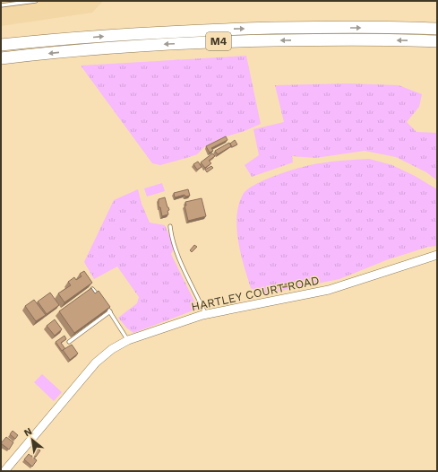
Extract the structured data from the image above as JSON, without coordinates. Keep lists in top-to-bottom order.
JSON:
{
  "streets": {
    "highway": ["M4"],
    "street": ["HARTLEY COURT ROAD"]
  },
  "north": "top left"
}
